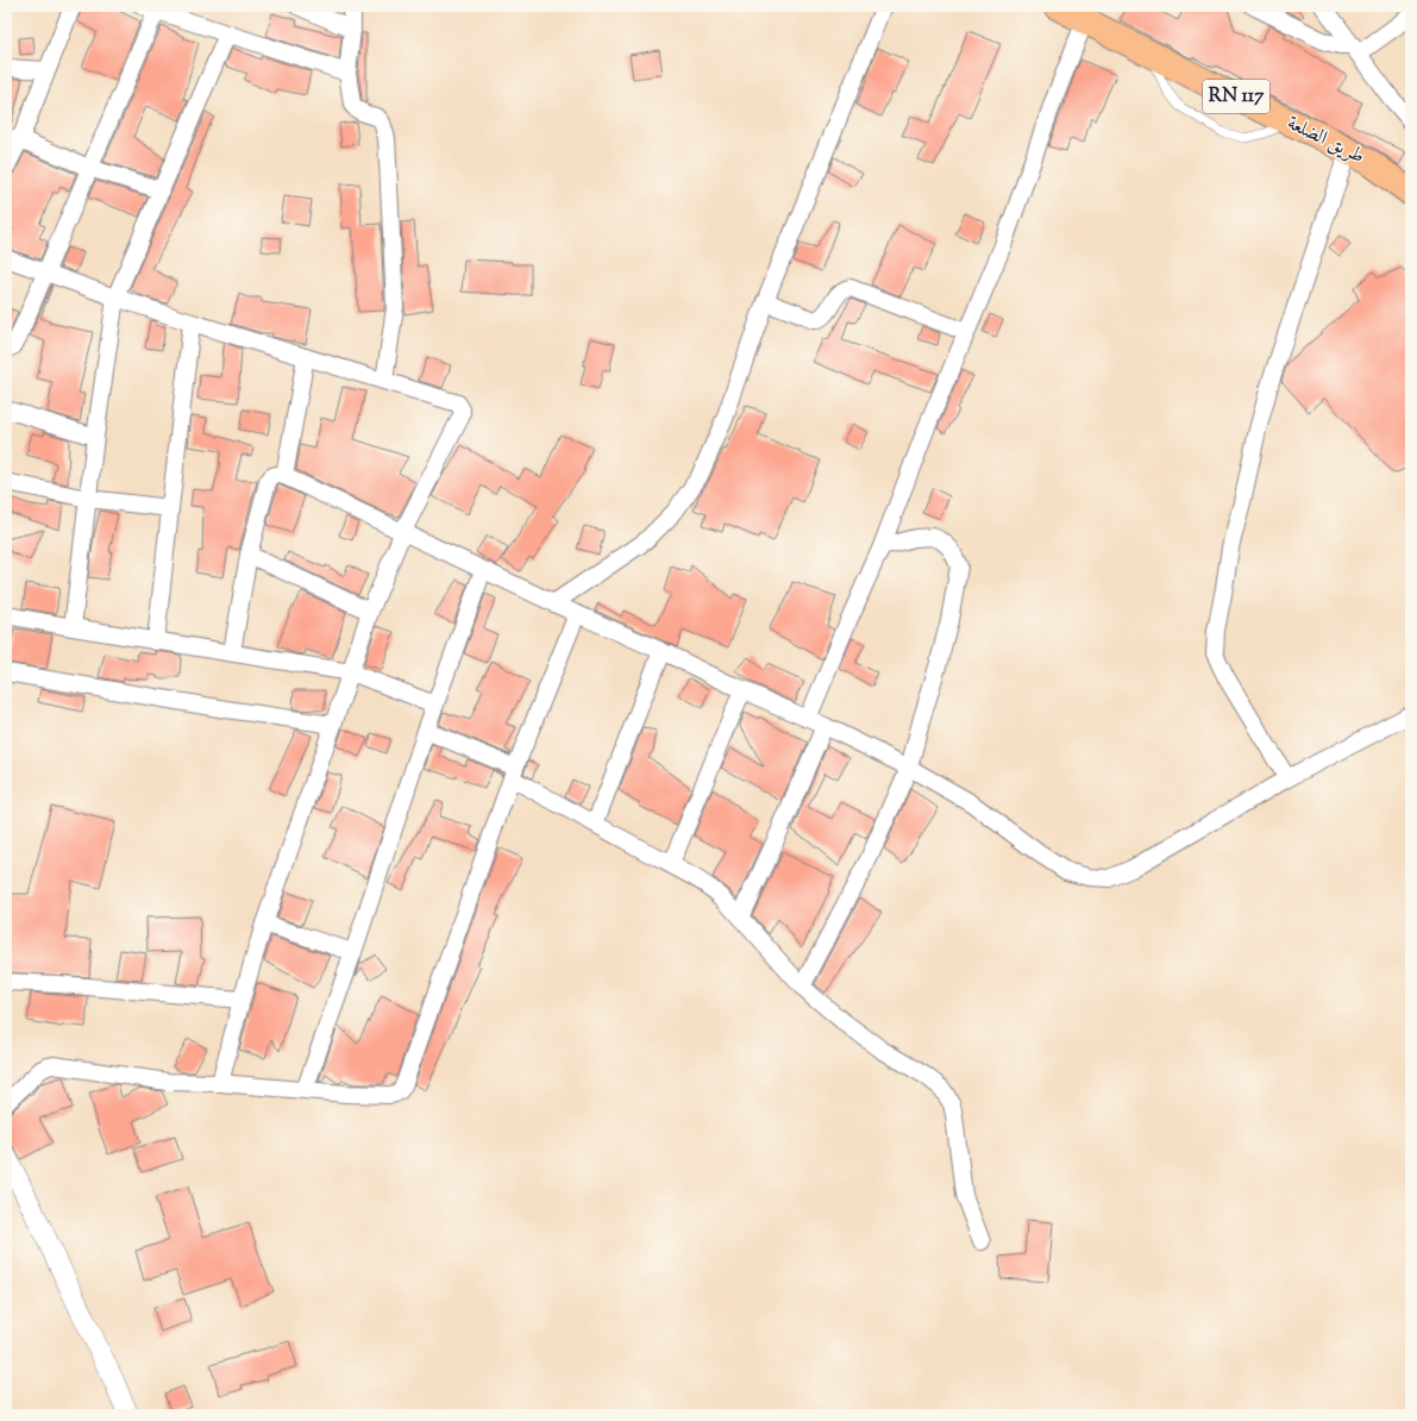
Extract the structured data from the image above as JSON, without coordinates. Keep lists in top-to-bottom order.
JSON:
{
  "streets": {
    "main road": ["RN 117", "طريق الضلعة"]
  }
}
